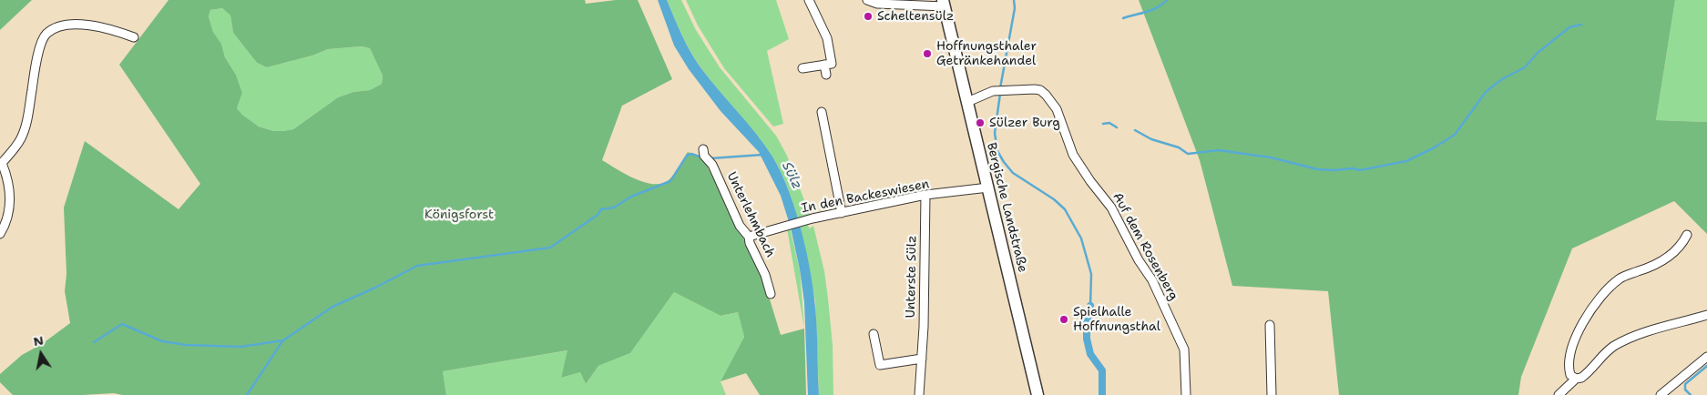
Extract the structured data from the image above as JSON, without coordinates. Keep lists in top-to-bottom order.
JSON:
{
  "streets": {
    "main road": ["Bergische Landstraße"],
    "street": [
      "In den Backeswiesen",
      "Unterlehmbach",
      "Auf dem Rosenberg",
      "Unterste Sülz"
    ]
  },
  "crossings": [
    ["In den Backeswiesen", "Bergische Landstraße"],
    ["In den Backeswiesen", "Unterlehmbach"],
    ["In den Backeswiesen", "Unterste Sülz"],
    ["Bergische Landstraße", "Auf dem Rosenberg"]
  ],
  "water": ["Sülz"],
  "parks": ["Königsforst"],
  "places": [
    "Scheltensülz",
    "Hoffnungsthaler Getränkehandel",
    "Sülzer Burg",
    "Spielhalle Hoffnungsthal"
  ],
  "north": "top"
}
